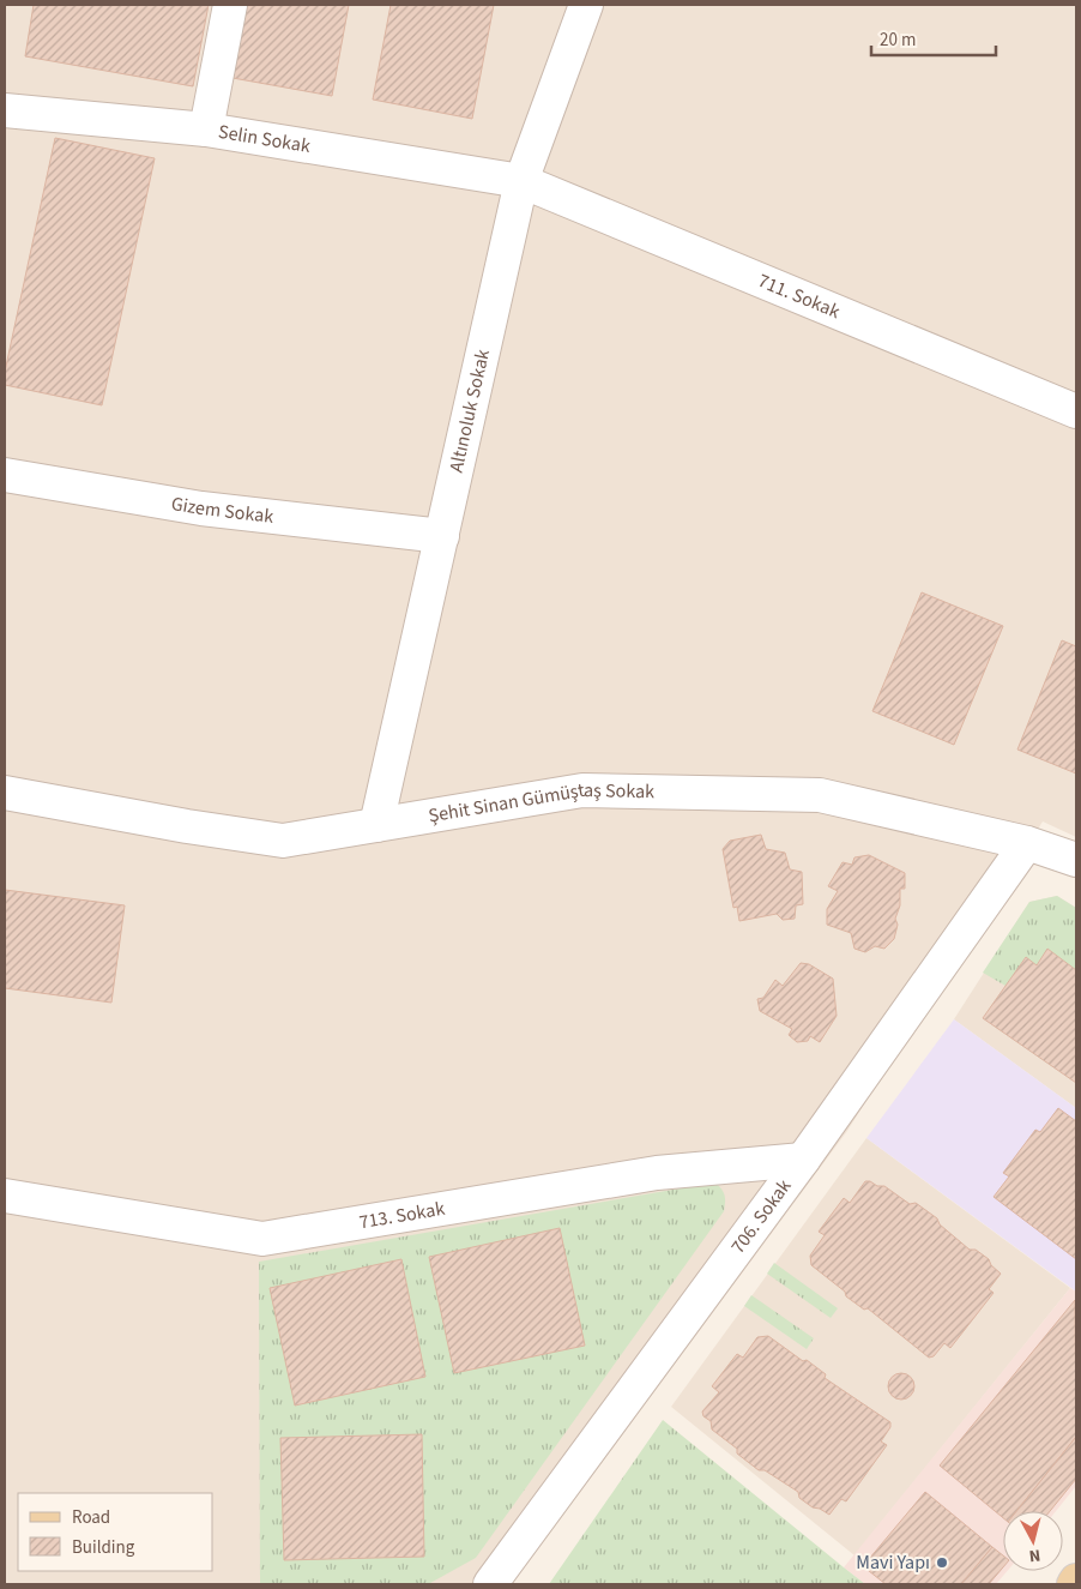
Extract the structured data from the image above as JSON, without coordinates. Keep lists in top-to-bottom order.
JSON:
{
  "streets": {
    "street": [
      "Selin Sokak",
      "711. Sokak",
      "Altınoluk Sokak",
      "Gizem Sokak",
      "Şehit Sinan Gümüştaş Sokak",
      "713. Sokak",
      "706. Sokak"
    ]
  },
  "crossings": [
    ["Selin Sokak", "711. Sokak"],
    ["Selin Sokak", "Altınoluk Sokak"],
    ["711. Sokak", "Altınoluk Sokak"],
    ["Altınoluk Sokak", "Gizem Sokak"],
    ["Altınoluk Sokak", "Şehit Sinan Gümüştaş Sokak"],
    ["Şehit Sinan Gümüştaş Sokak", "706. Sokak"],
    ["713. Sokak", "706. Sokak"]
  ],
  "places": ["Mavi Yapı"],
  "legend": ["Road", "Building"],
  "scale_bar": "20 m",
  "north": "bottom"
}
